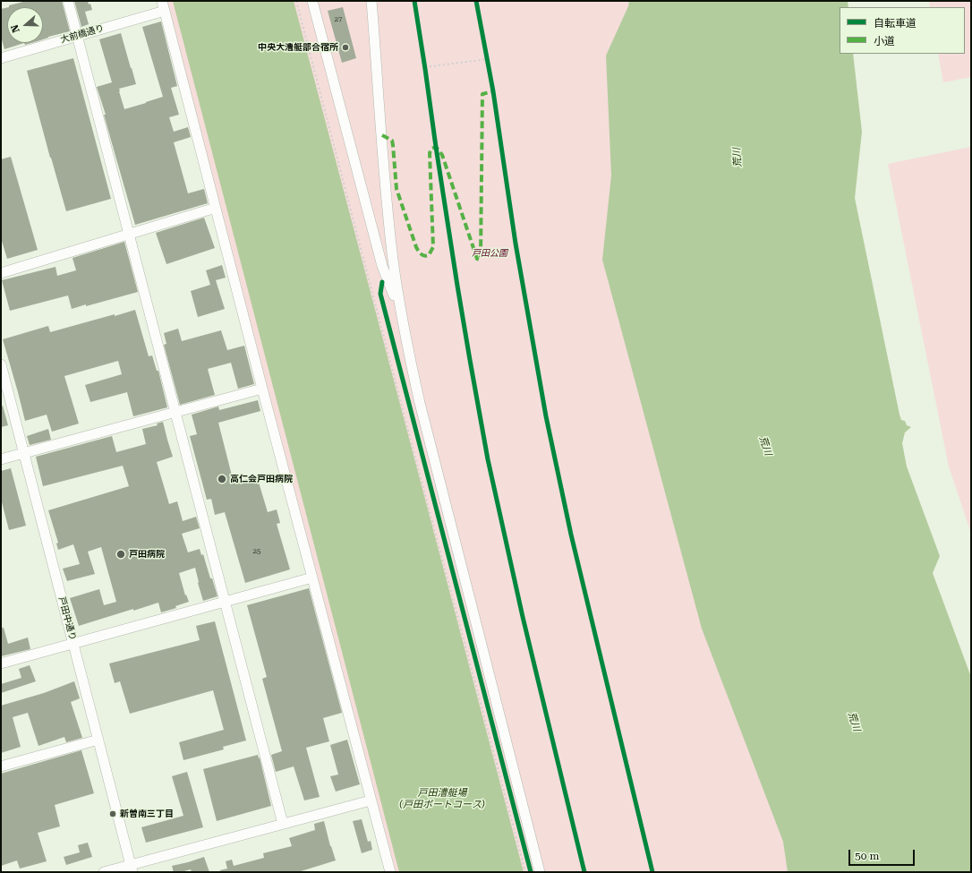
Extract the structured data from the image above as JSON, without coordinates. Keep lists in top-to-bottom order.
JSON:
{
  "streets": {
    "street": ["大前橋通り", "戸田中通り"]
  },
  "water": ["荒川", "戸田漕艇場 (戸田ボートコース)"],
  "parks": ["戸田公園"],
  "places": [
    "中央大漕艇部合宿所",
    "高仁会戸田病院",
    "戸田病院",
    "新曽南三丁目"
  ],
  "house_numbers": ["27", "25"],
  "legend": ["自転車道", "小道"],
  "scale_bar": "50 m",
  "north": "left"
}
